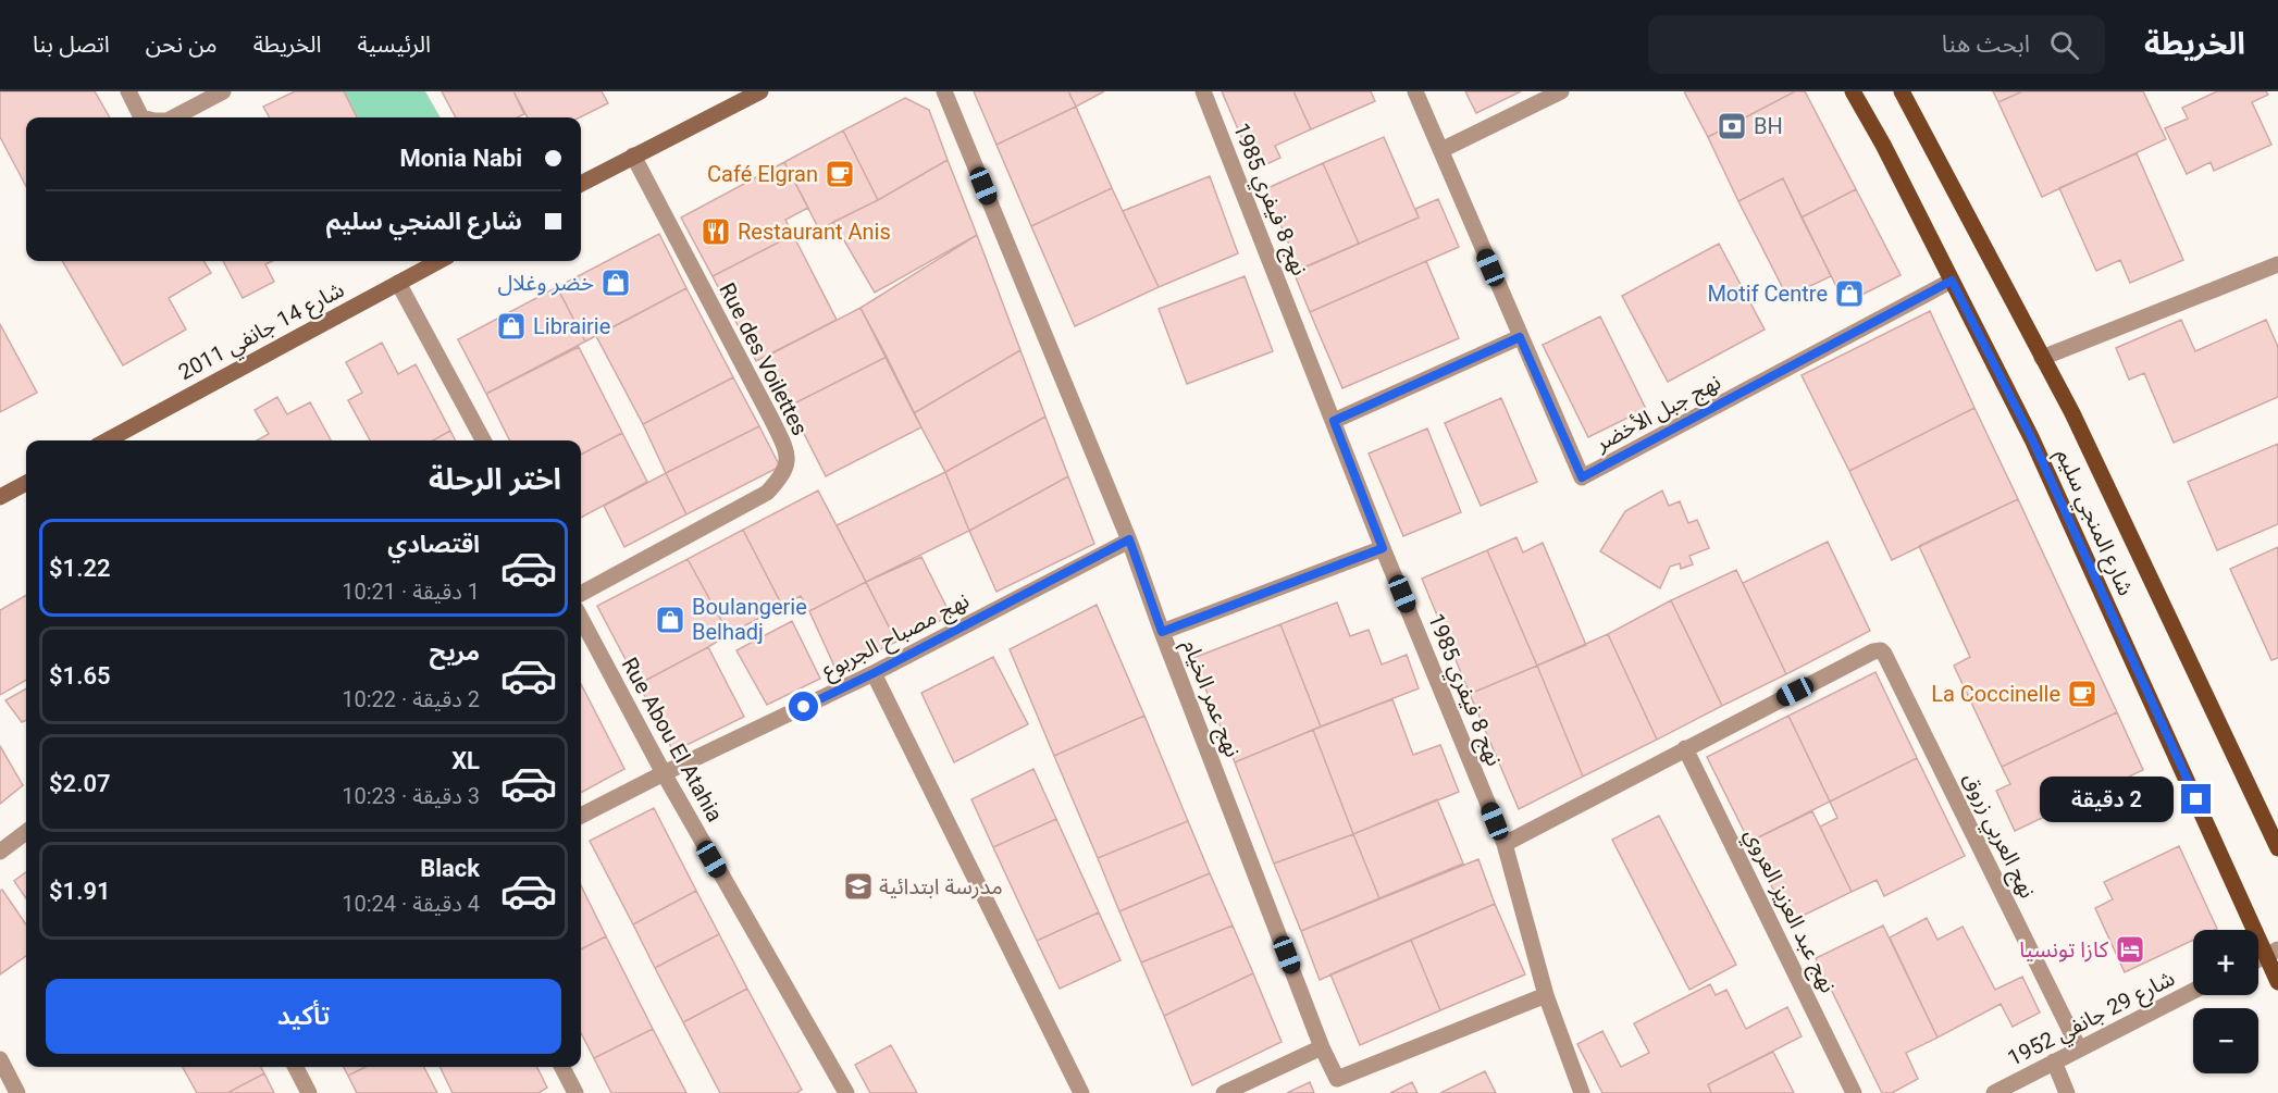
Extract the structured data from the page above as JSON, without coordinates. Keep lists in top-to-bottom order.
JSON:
{
  "streets": {
    "main road": ["شارع المنجي سليم"],
    "street": [
      "نهج 8 فيفري 1985",
      "شارع 14 جانفي 2011",
      "Rue des Voilettes",
      "نهج جبل الأخضر",
      "نهج مصباح الجربوع",
      "نهج عمر الخيام",
      "Rue Abou El Atahia",
      "نهج العربي زروق",
      "نهج عبد العزيز العروي",
      "شارع 29 جانفي 1952"
    ]
  },
  "crossings": [
    ["نهج 8 فيفري 1985", "نهج عمر الخيام"],
    ["نهج جبل الأخضر", "شارع المنجي سليم"],
    ["نهج مصباح الجربوع", "نهج عمر الخيام"],
    ["نهج مصباح الجربوع", "Rue Abou El Atahia"],
    ["نهج العربي زروق", "نهج عبد العزيز العروي"],
    ["نهج العربي زروق", "شارع 29 جانفي 1952"]
  ],
  "places": {
    "bank": ["BH"],
    "cafe": ["Café Elgran", "La Coccinelle"],
    "restaurant": ["Restaurant Anis"],
    "shop": [
      "خضر وغلال",
      "Motif Centre",
      "Librairie",
      "Boulangerie Belhadj"
    ],
    "school or university": ["مدرسة ابتدائية"],
    "hotel": ["كازا تونسيا"]
  },
  "page": {
    "header": "الخريطة",
    "search": "ابحث هنا",
    "nav": [
      "الرئيسية",
      "الخريطة",
      "من نحن",
      "اتصل بنا"
    ],
    "banner": ["Monia Nabi", "شارع المنجي سليم"],
    "heading": "اختر الرحلة",
    "list": [
      {
        "name": "اقتصادي",
        "note": "1 دقيقة · 10:21",
        "value": "$1.22"
      },
      {
        "name": "مريح",
        "note": "2 دقيقة · 10:22",
        "value": "$1.65"
      },
      {
        "name": "XL",
        "note": "3 دقيقة · 10:23",
        "value": "$2.07"
      },
      {
        "name": "Black",
        "note": "4 دقيقة · 10:24",
        "value": "$1.91"
      }
    ],
    "bubble": "2 دقيقة",
    "map_buttons": ["+", "−"],
    "buttons": "تأكيد"
  }
}
